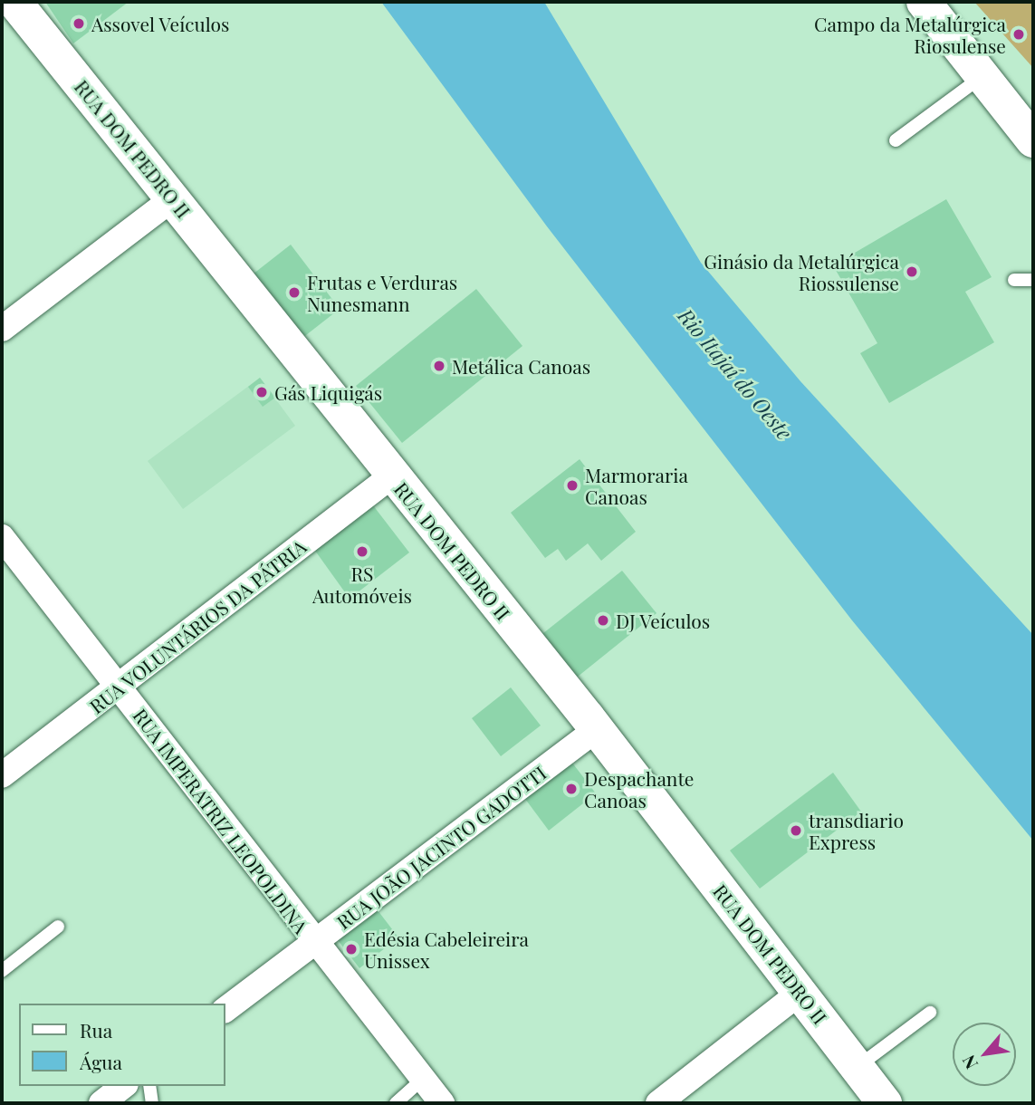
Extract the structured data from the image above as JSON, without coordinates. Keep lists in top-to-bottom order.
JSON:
{
  "streets": {
    "main road": ["RUA DOM PEDRO II"],
    "street": ["RUA VOLUNTÁRIOS DA PÁTRIA", "RUA IMPERATRIZ LEOPOLDINA", "RUA JOÃO JACINTO GADOTTI"]
  },
  "crossings": [
    ["RUA DOM PEDRO II", "RUA VOLUNTÁRIOS DA PÁTRIA"],
    ["RUA DOM PEDRO II", "RUA JOÃO JACINTO GADOTTI"],
    ["RUA VOLUNTÁRIOS DA PÁTRIA", "RUA IMPERATRIZ LEOPOLDINA"],
    ["RUA IMPERATRIZ LEOPOLDINA", "RUA JOÃO JACINTO GADOTTI"]
  ],
  "water": ["Rio Itajaí do Oeste"],
  "places": [
    "Assovel Veículos",
    "Campo da Metalúrgica Riosulense",
    "Ginásio da Metalúrgica Riossulense",
    "Frutas e Verduras Nunesmann",
    "Metálica Canoas",
    "Gás Liquigás",
    "Marmoraria Canoas",
    "RS Automóveis",
    "DJ Veículos",
    "Despachante Canoas",
    "transdiario Express",
    "Edésia Cabeleireira Unissex"
  ],
  "legend": ["Rua", "Água"],
  "north": "bottom left"
}
